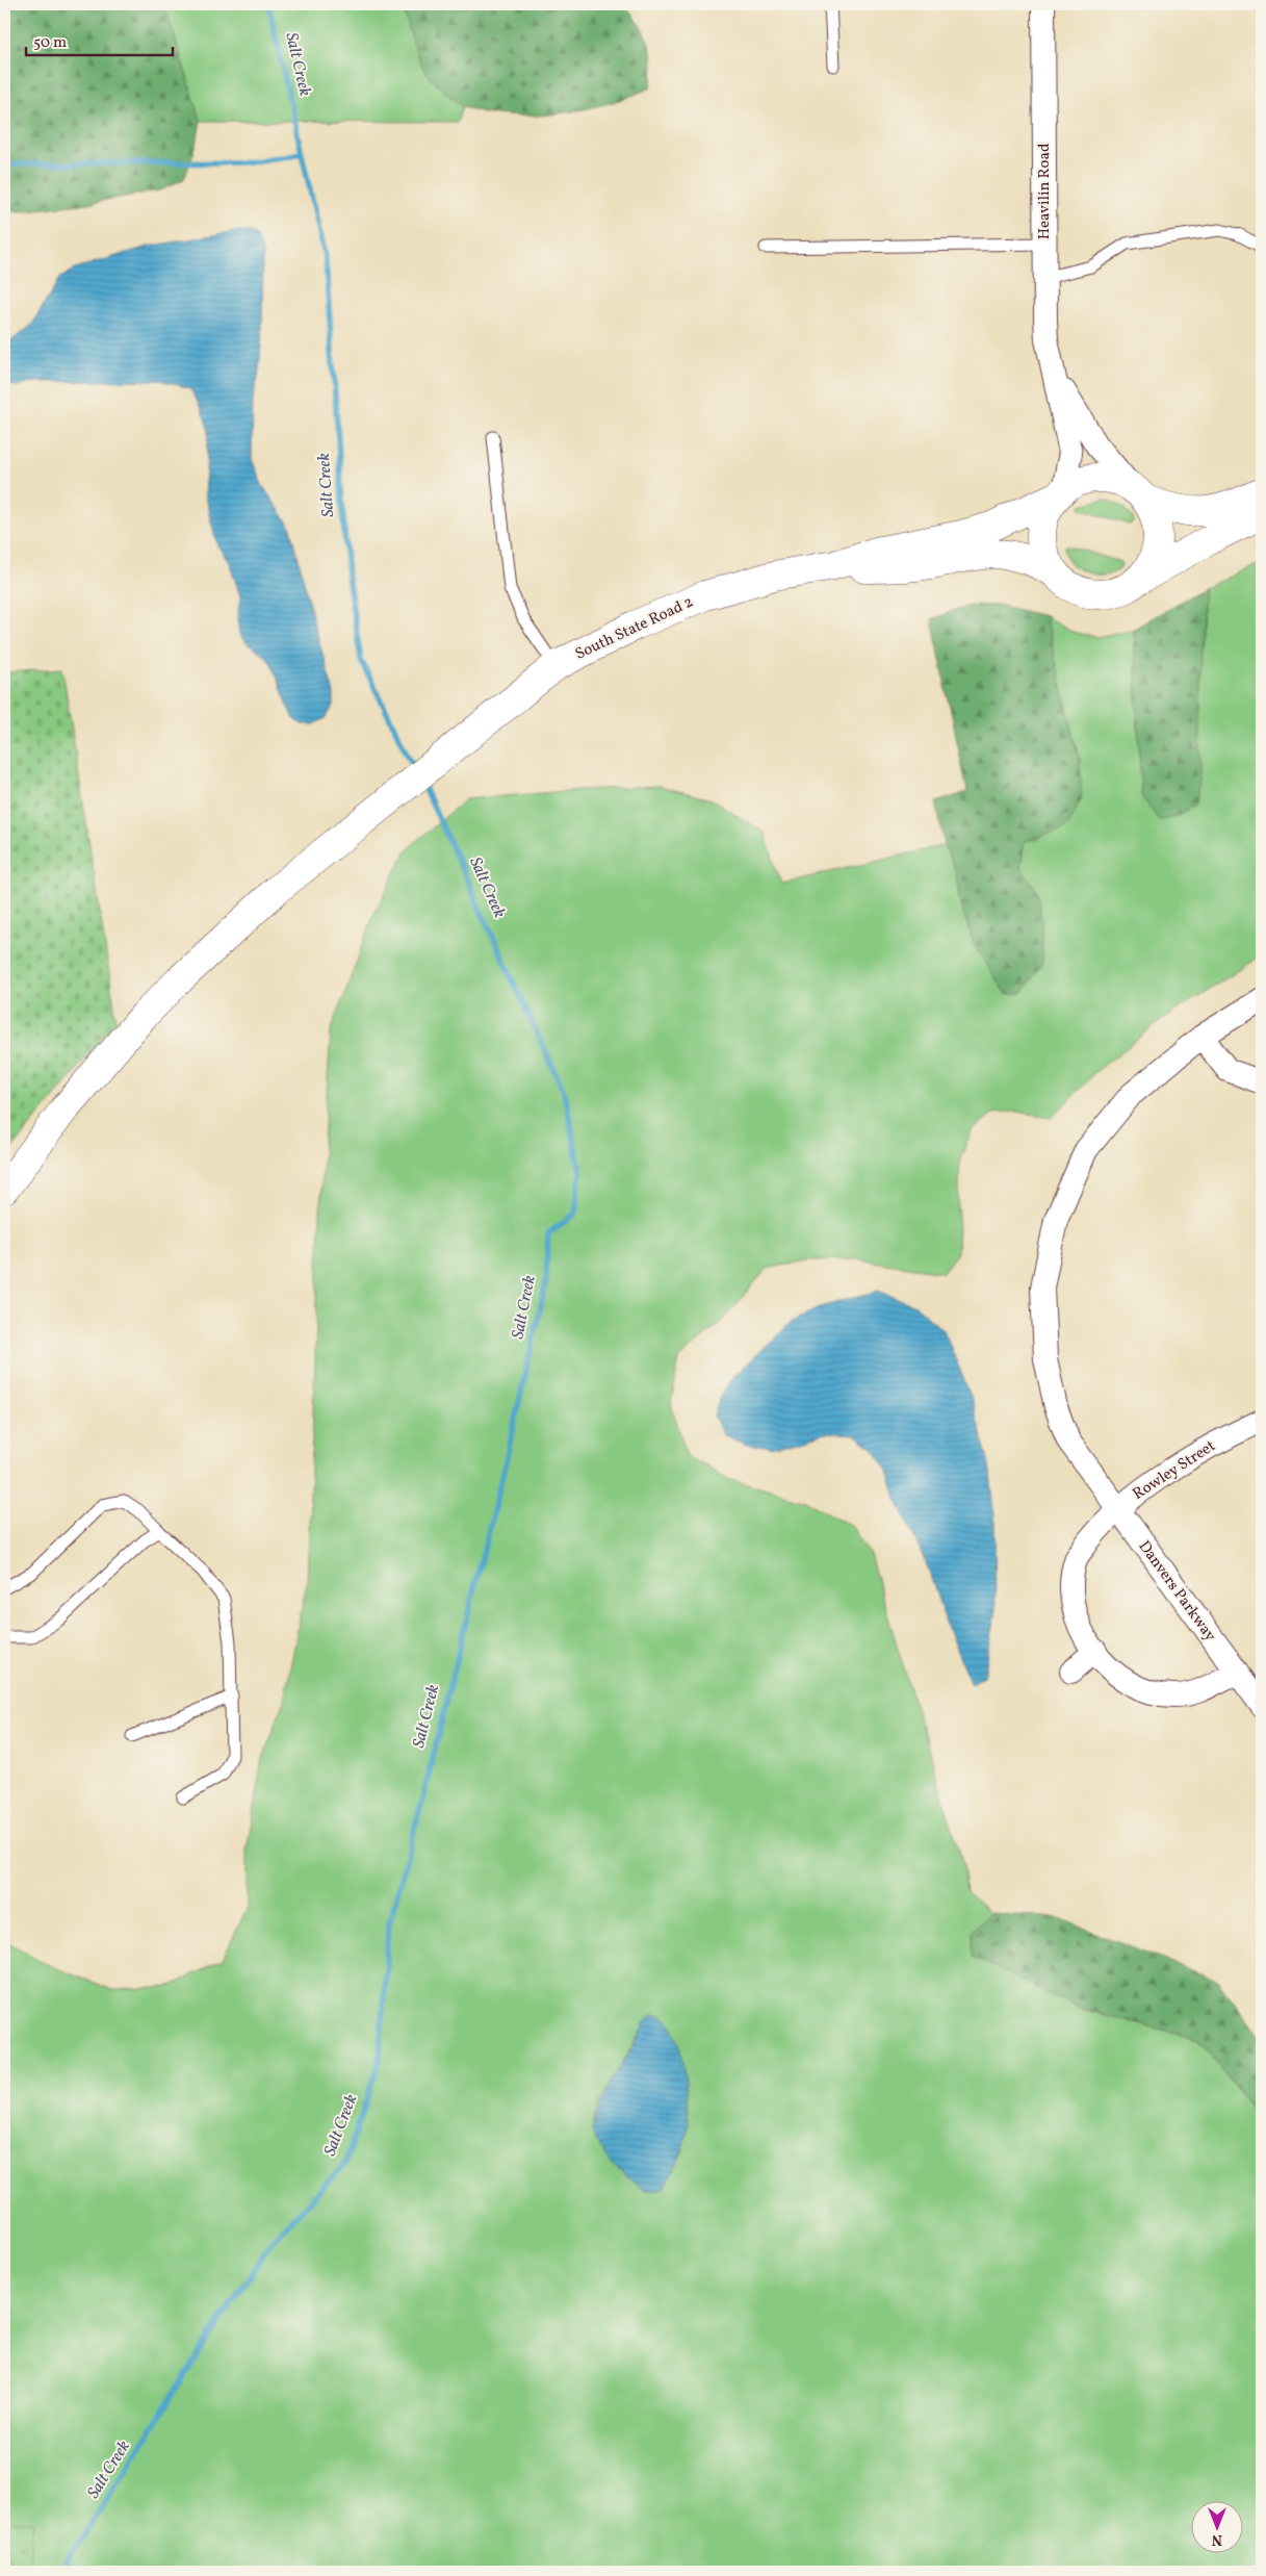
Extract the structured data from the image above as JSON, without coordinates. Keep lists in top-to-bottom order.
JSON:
{
  "streets": {
    "main road": ["South State Road 2"],
    "street": ["Heavilin Road", "Rowley Street", "Danvers Parkway"]
  },
  "crossings": [
    ["Heavilin Road", "South State Road 2"],
    ["Rowley Street", "Danvers Parkway"]
  ],
  "water": ["Salt Creek"],
  "scale_bar": "50 m",
  "north": "bottom"
}
